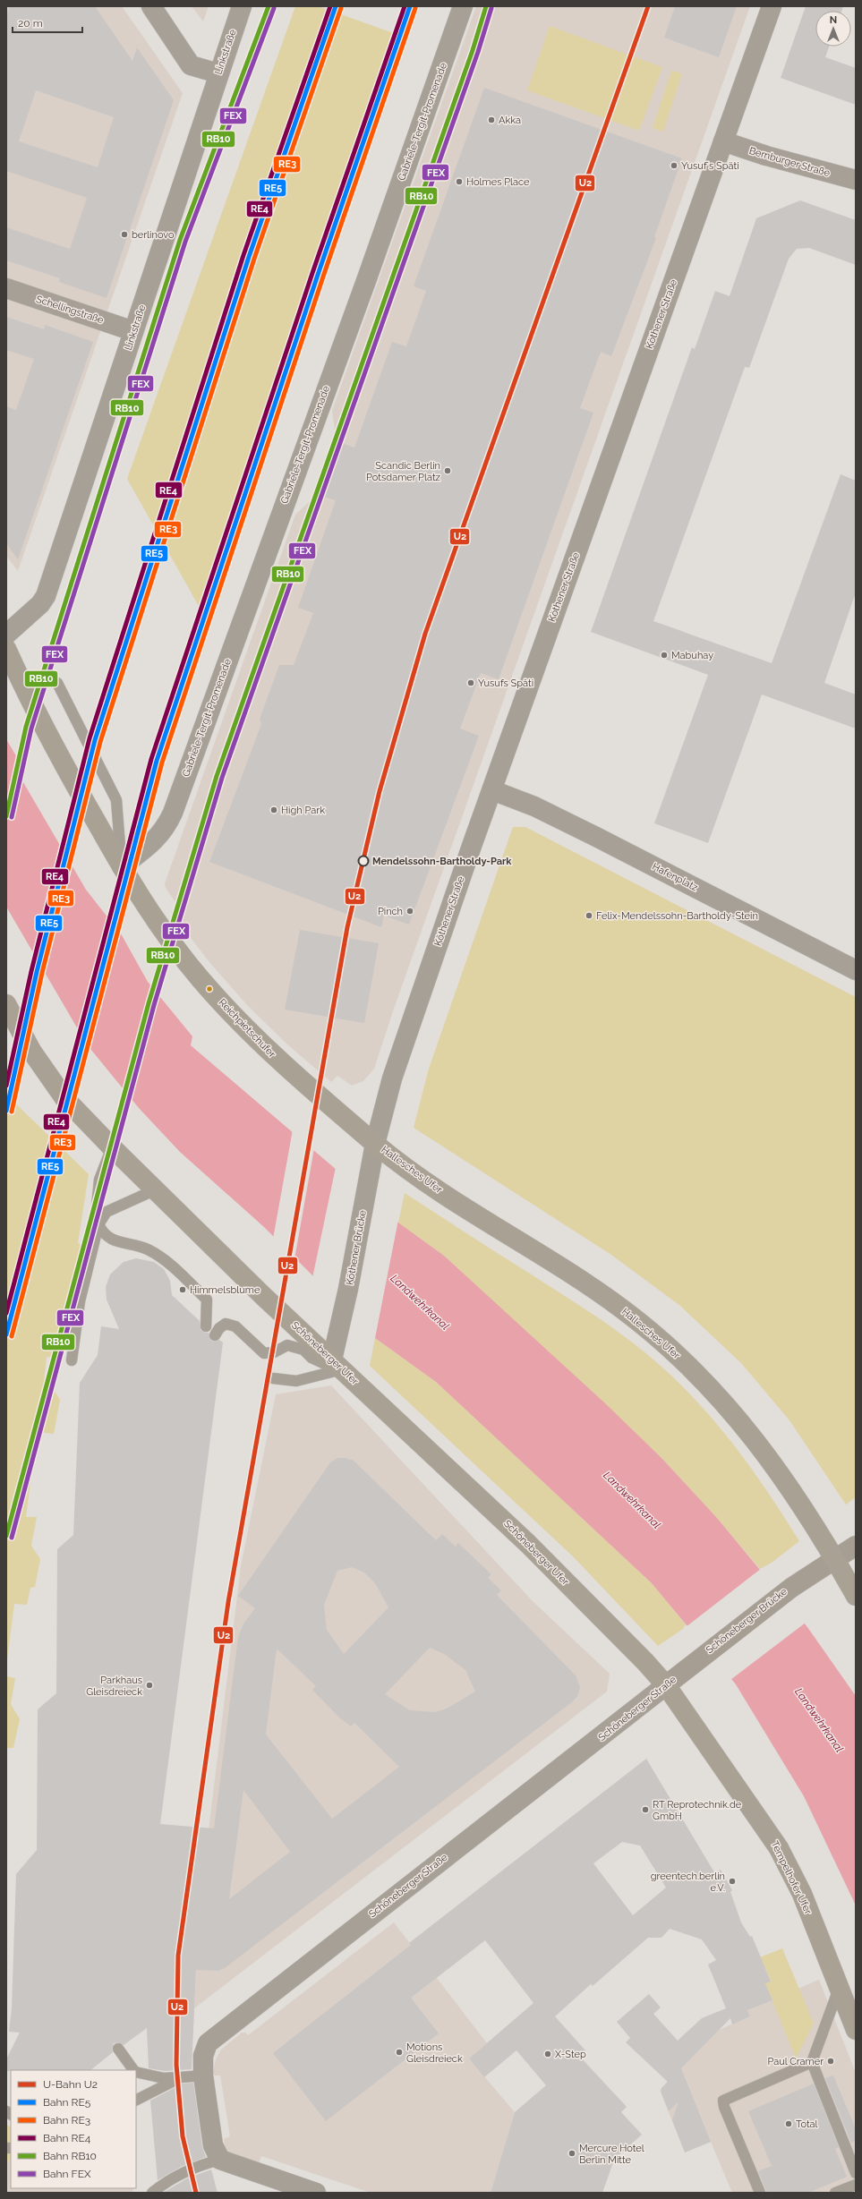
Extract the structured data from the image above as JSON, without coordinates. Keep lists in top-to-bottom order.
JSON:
{
  "streets": {
    "main road": [
      "Reichpietschufer",
      "Hallesches Ufer",
      "Schöneberger Ufer",
      "Tempelhofer Ufer"
    ],
    "street": [
      "Linkstraße",
      "Gabriele-Tergit-Promenade",
      "Bernburger Straße",
      "Schellingstraße",
      "Köthener Straße",
      "Hafenplatz",
      "Köthener Brücke",
      "Schöneberger Brücke",
      "Schöneberger Straße"
    ]
  },
  "crossings": [
    ["Linkstraße", "Schellingstraße"],
    ["Gabriele-Tergit-Promenade", "Reichpietschufer"],
    ["Bernburger Straße", "Köthener Straße"],
    ["Köthener Straße", "Hafenplatz"],
    ["Köthener Straße", "Reichpietschufer"],
    ["Köthener Straße", "Hallesches Ufer"],
    ["Köthener Straße", "Köthener Brücke"],
    ["Reichpietschufer", "Hallesches Ufer"],
    ["Hallesches Ufer", "Schöneberger Brücke"],
    ["Köthener Brücke", "Schöneberger Ufer"],
    ["Schöneberger Ufer", "Schöneberger Straße"],
    ["Schöneberger Ufer", "Tempelhofer Ufer"],
    ["Schöneberger Brücke", "Schöneberger Straße"],
    ["Schöneberger Straße", "Tempelhofer Ufer"]
  ],
  "water": ["Landwehrkanal"],
  "places": [
    "Akka",
    "Yusuf´s Späti",
    "Holmes Place",
    "berlinovo",
    "Scandic Berlin Potsdamer Platz",
    "Mabuhay",
    "Yusufs Späti",
    "High Park",
    "Mendelssohn-Bartholdy-Park",
    "Pinch",
    "Felix-Mendelssohn-Bartholdy-Stein",
    "Himmelsblume",
    "Parkhaus Gleisdreieck",
    "RT Reprotechnik.de GmbH",
    "greentech.berlin e.V.",
    "Motions Gleisdreieck",
    "X-Step",
    "Paul Cramer",
    "Total",
    "Mercure Hotel Berlin Mitte"
  ],
  "lines": [
    "metro line U2",
    "rail line RE5",
    "rail line RE4",
    "rail line RB10",
    "rail line RE3",
    "rail line FEX"
  ],
  "legend": [
    "U-Bahn U2",
    "Bahn RE5",
    "Bahn RE3",
    "Bahn RE4",
    "Bahn RB10",
    "Bahn FEX"
  ],
  "scale_bar": "20 m",
  "north": "top"
}
